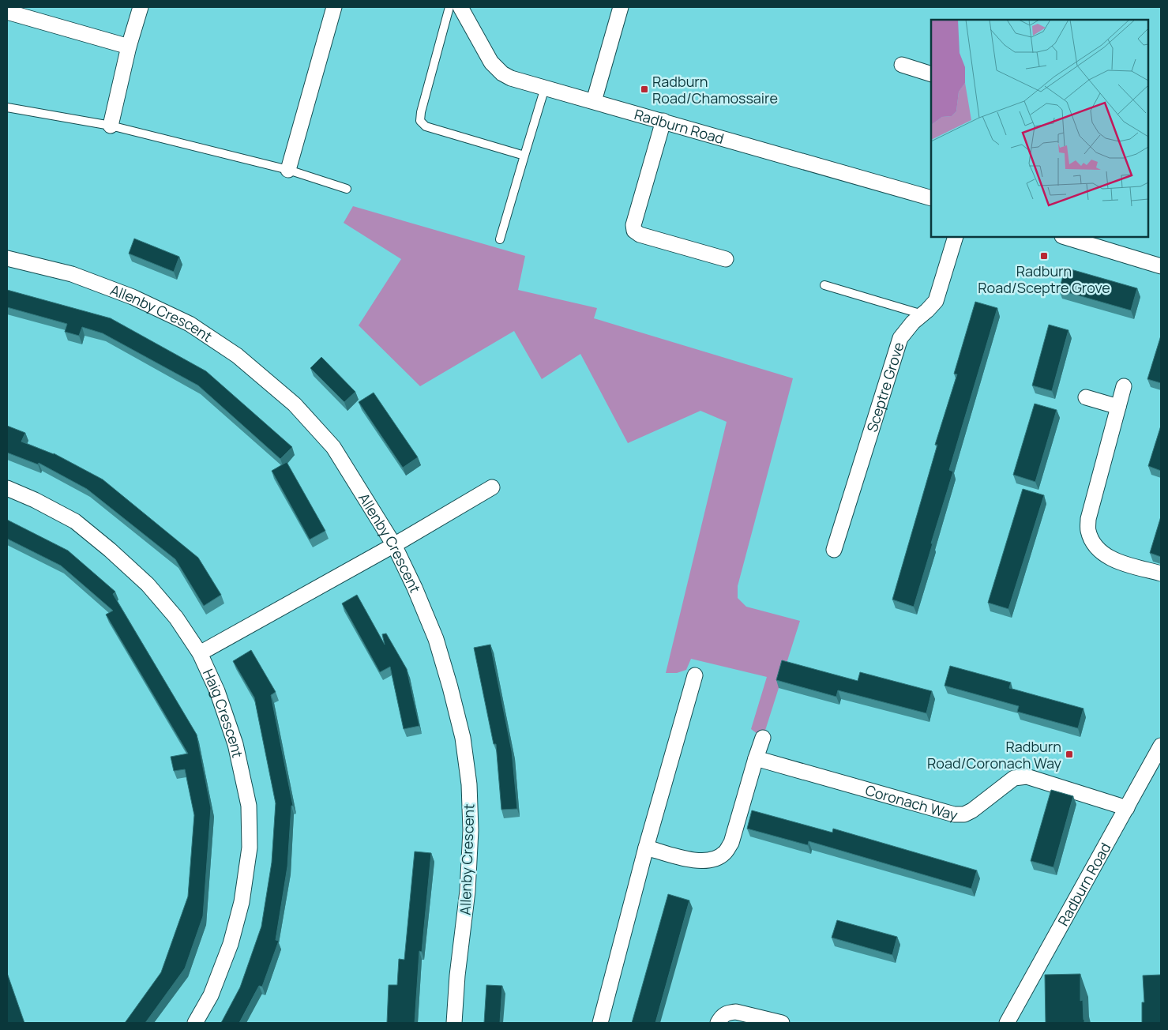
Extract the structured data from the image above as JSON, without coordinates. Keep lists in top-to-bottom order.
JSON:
{
  "streets": {
    "street": [
      "Radburn Road",
      "Allenby Crescent",
      "Sceptre Grove",
      "Haig Crescent",
      "Coronach Way"
    ]
  },
  "crossings": [
    ["Radburn Road", "Coronach Way"]
  ],
  "places": {
    "transit": ["Radburn Road/Chamossaire", "Radburn Road/Sceptre Grove", "Radburn Road/Coronach Way"]
  }
}
